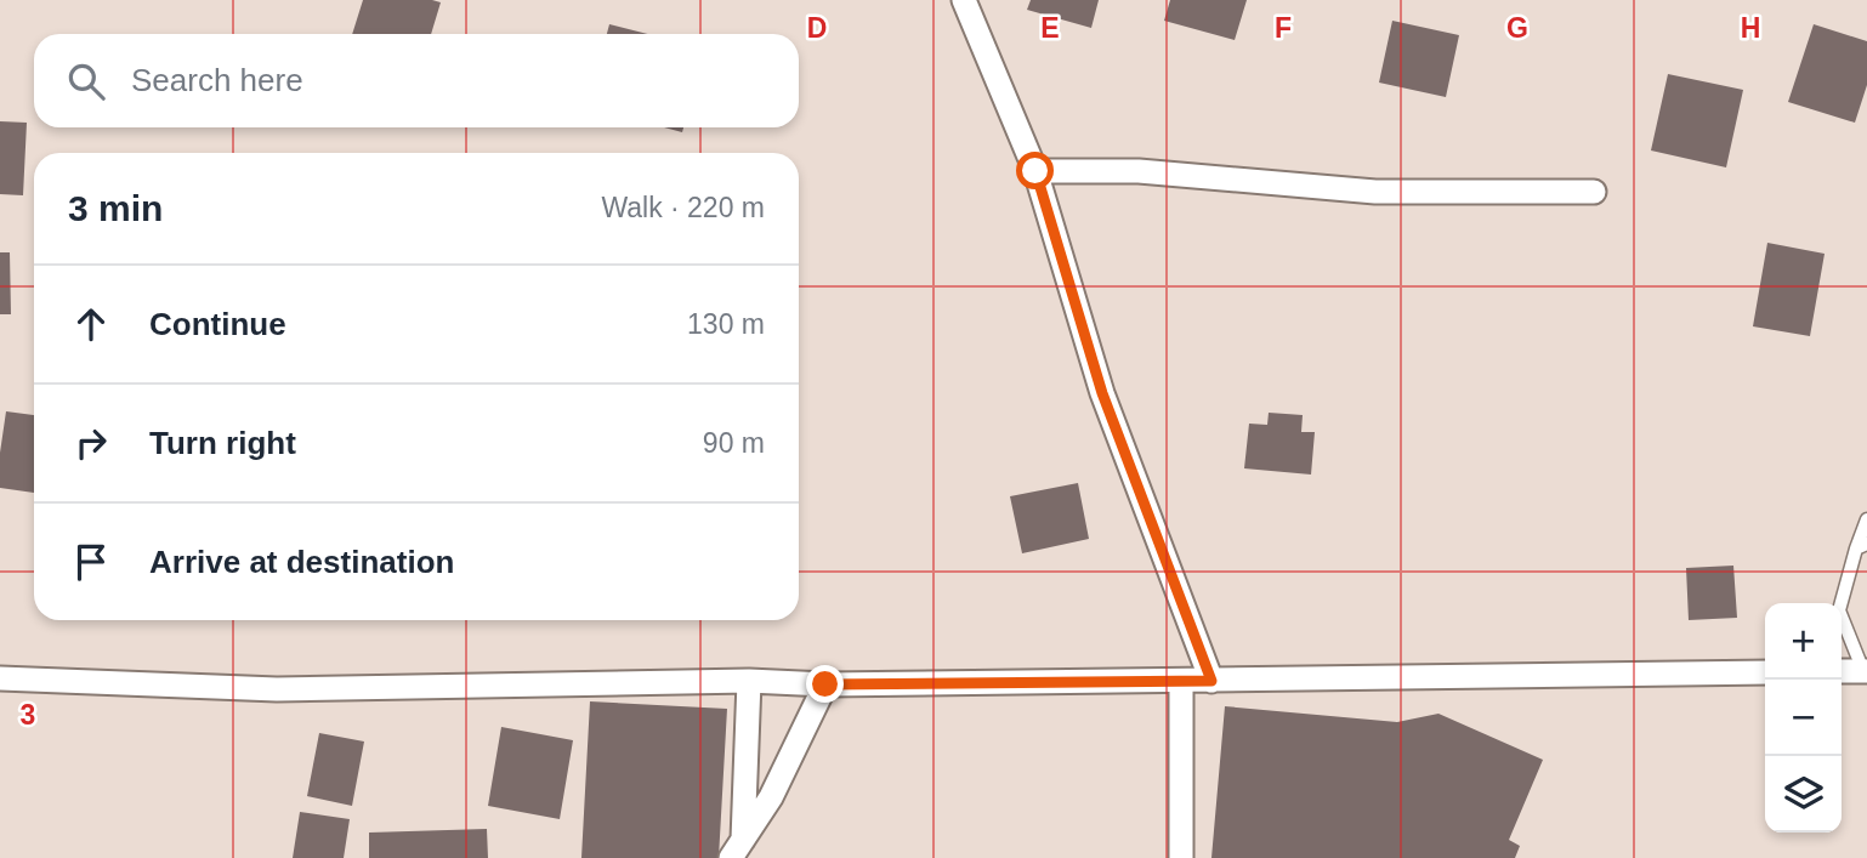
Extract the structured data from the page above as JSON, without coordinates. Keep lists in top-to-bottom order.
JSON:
{
  "page": {
    "search": "Search here",
    "heading": ["3 min", "Walk · 220 m"],
    "list": [
      ["Continue", "130 m"],
      ["Turn right", "90 m"],
      "Arrive at destination"
    ],
    "map_buttons": ["+", "−"]
  },
  "grid": {
    "columns": [
      "D",
      "E",
      "F",
      "G",
      "H"
    ],
    "rows": ["3"]
  }
}
